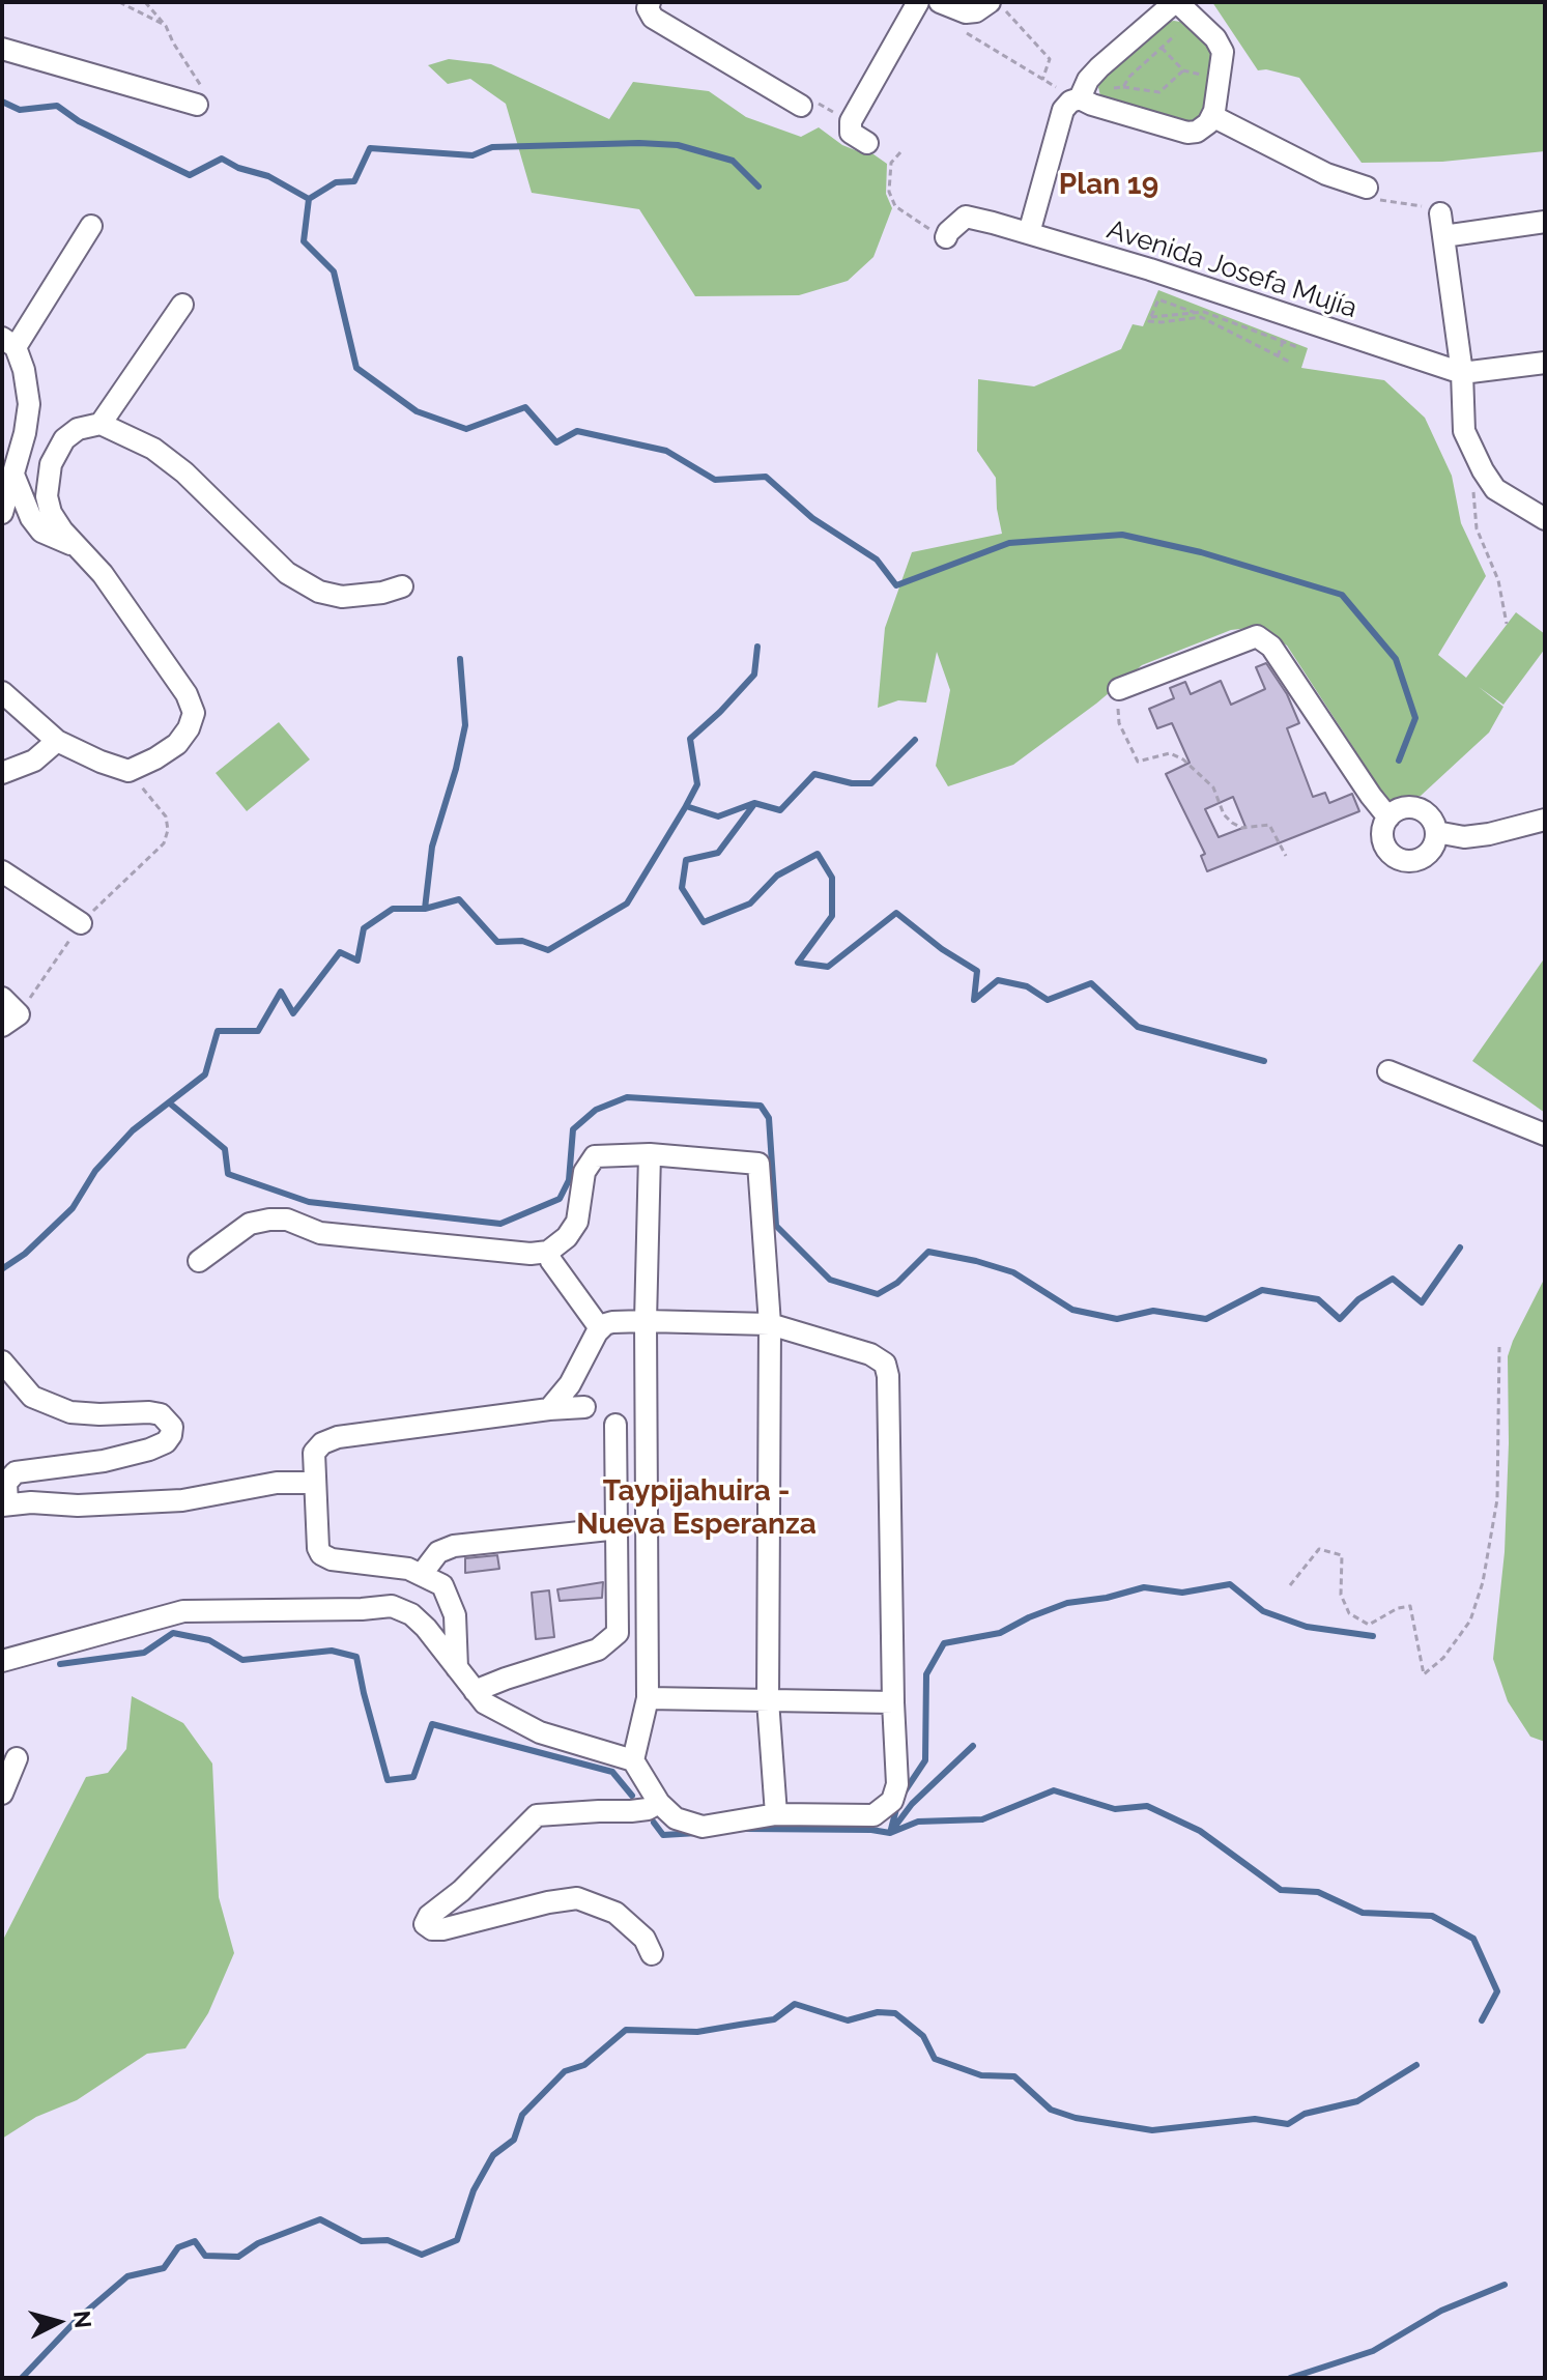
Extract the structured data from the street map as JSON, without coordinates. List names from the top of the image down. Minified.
{"streets":{"street":["Avenida Josefa Mujía"]},"districts":["Plan 19","Taypijahuira - Nueva Esperanza"],"north":"right"}
